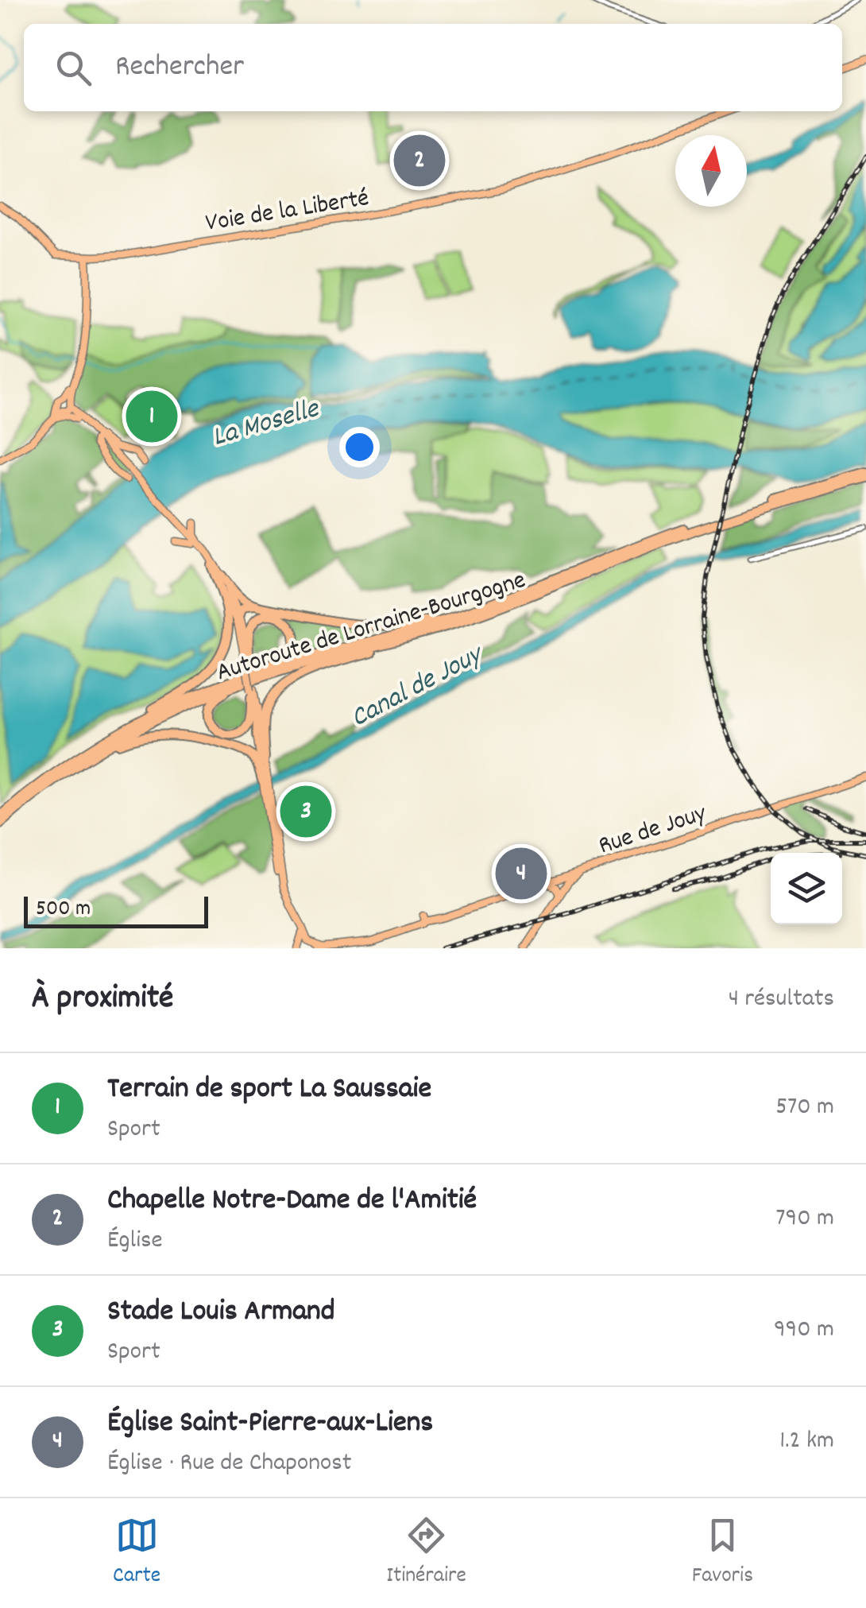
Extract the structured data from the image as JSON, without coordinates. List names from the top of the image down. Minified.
{"streets":{"highway":["Autoroute de Lorraine-Bourgogne"],"main road":["Voie de la Liberté","Rue de Jouy"]},"water":["La Moselle","Canal de Jouy"],"scale_bar":"500 m","north":"top","page":{"search":"Rechercher","pins":["2","1","3","4"],"scale":"500 m","heading":["À proximité","4 résultats"],"list":[{"mark":"1","name":"Terrain de sport La Saussaie","note":"Sport","value":"570 m"},{"mark":"2","name":"Chapelle Notre-Dame de l'Amitié","note":"Église","value":"790 m"},{"mark":"3","name":"Stade Louis Armand","note":"Sport","value":"990 m"},{"mark":"4","name":"Église Saint-Pierre-aux-Liens","note":"Église · Rue de Chaponost","value":"1.2 km"}],"nav":["Carte","Itinéraire","Favoris"]}}
